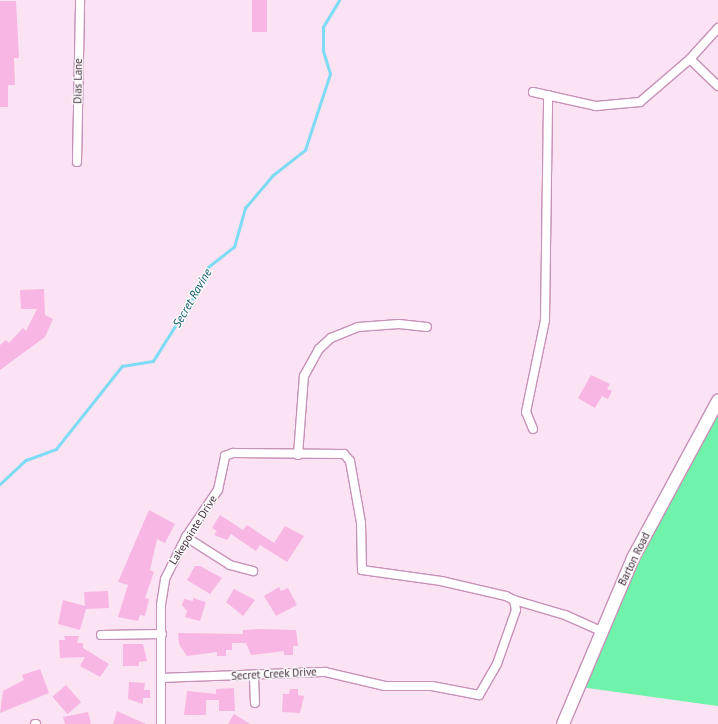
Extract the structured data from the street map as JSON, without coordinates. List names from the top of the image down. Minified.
{"streets":{"street":["Dias Lane","Lakepointe Drive","Barton Road","Secret Creek Drive"]},"crossings":[["Lakepointe Drive","Secret Creek Drive"]],"water":["Secret Ravine"]}
